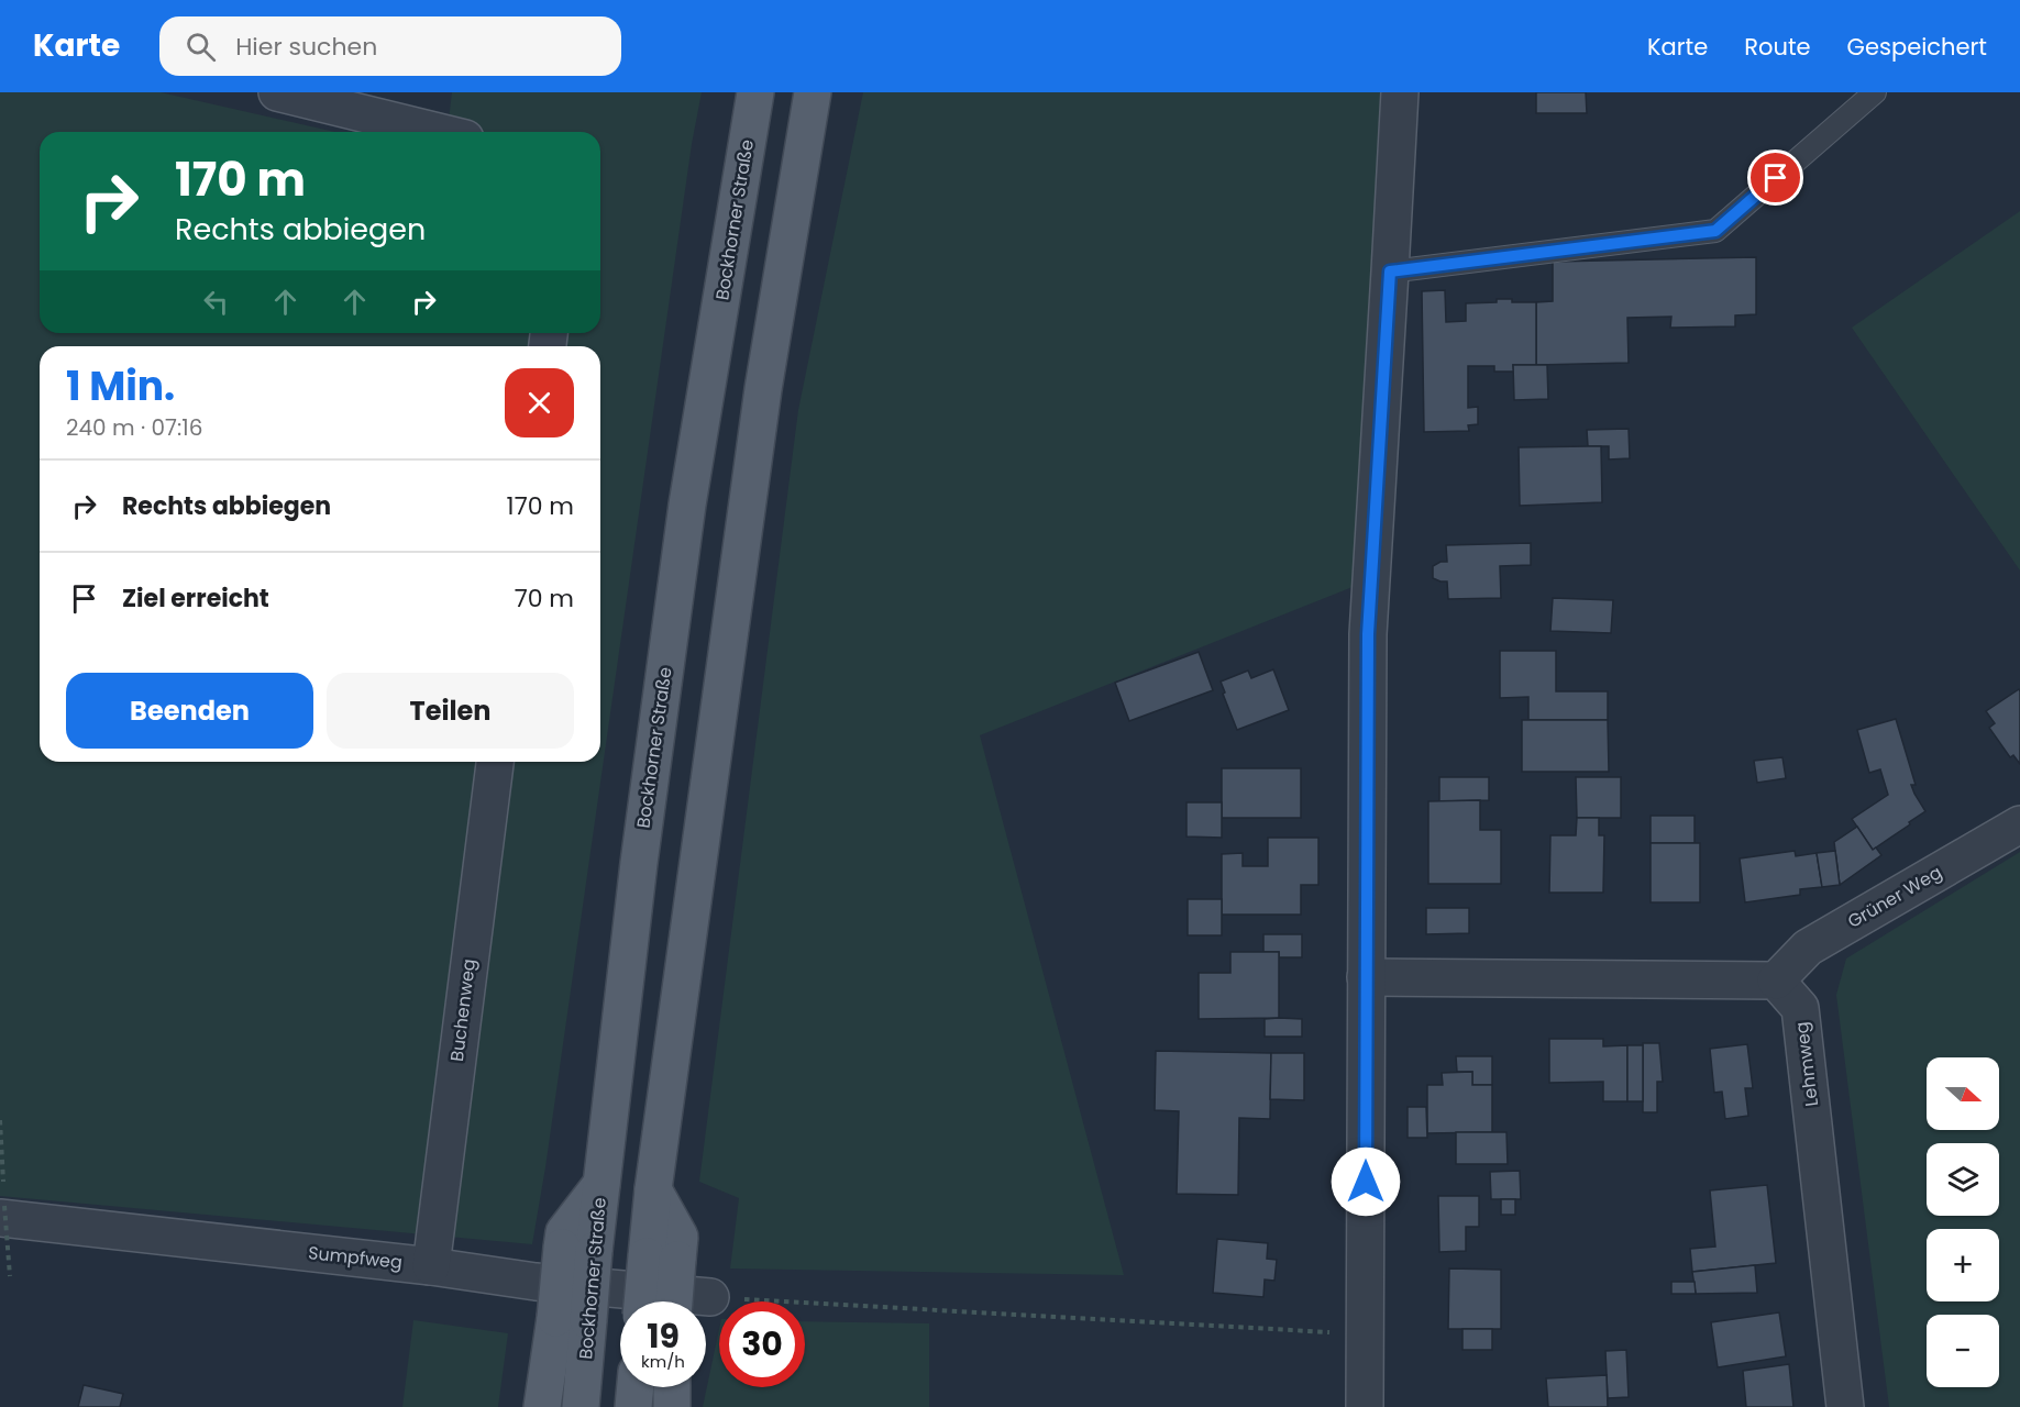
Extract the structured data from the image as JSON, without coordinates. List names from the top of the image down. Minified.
{"streets":{"main road":["Bockhorner Straße"],"street":["Grüner Weg","Buchenweg","Lehmweg","Sumpfweg"]},"crossings":[["Grüner Weg","Lehmweg"],["Buchenweg","Sumpfweg"]],"north":"right","page":{"header":"Karte","search":"Hier suchen","nav":["Karte","Route","Gespeichert"],"turn":["170 m","Rechts abbiegen"],"heading":["1 Min.","240 m · 07:16"],"list":[{"name":"Rechts abbiegen","value":"170 m"},{"name":"Ziel erreicht","value":"70 m"}],"buttons":["Beenden","Teilen"],"map_buttons":["+","−"],"speed":"19 km/h","limit":"30"}}
